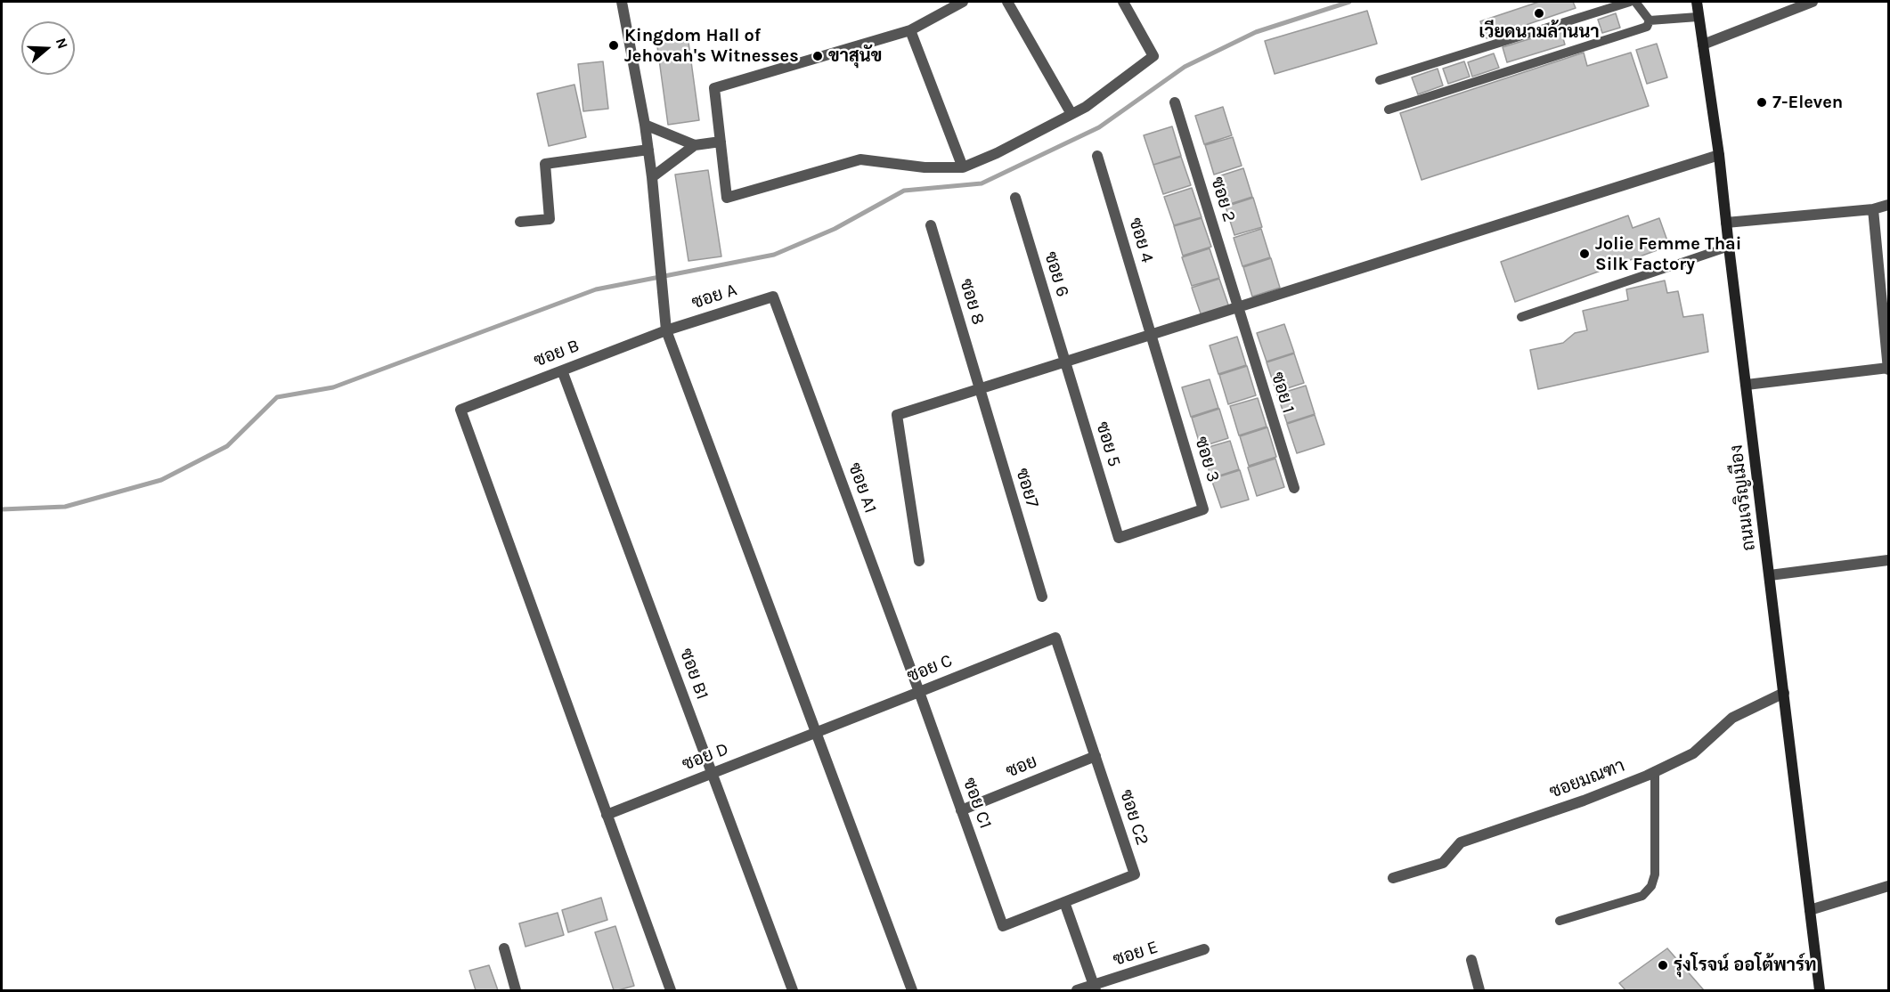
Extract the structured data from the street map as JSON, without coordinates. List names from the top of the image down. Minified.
{"streets":{"main road":["ถนนเจริญเมือง"],"street":["ซอย 2","ซอย 4","ซอย 6","ซอย A","ซอย 8","ซอย B","ซอย 1","ซอย 5","ซอย 3","ซอย A1","ซอย7","ซอย C","ซอย B1","ซอย D","ซอย","ซอยมณฑา","ซอย C1","ซอย C2","ซอย E"]},"crossings":[["ซอย 2","ซอย 1"],["ซอย 4","ซอย 3"],["ซอย 6","ซอย 5"],["ซอย A","ซอย B"],["ซอย A","ซอย A1"],["ซอย 8","ซอย7"],["ซอย B","ซอย B1"],["ซอย B","ซอย D"],["ซอย 5","ซอย 3"],["ซอย A1","ซอย C"],["ซอย A1","ซอย C1"],["ถนนเจริญเมือง","ซอยมณฑา"],["ซอย C","ซอย D"],["ซอย C","ซอย C1"],["ซอย C","ซอย C2"],["ซอย B1","ซอย D"],["ซอย","ซอย C1"],["ซอย","ซอย C2"],["ซอย C1","ซอย C2"]],"places":["เวียดนามล้านนา","Kingdom Hall of Jehovah's Witnesses","ขาสุนัข","7-Eleven","Jolie Femme Thai Silk Factory","รุ่งโรจน์ ออโต้พาร์ท"],"north":"right"}
